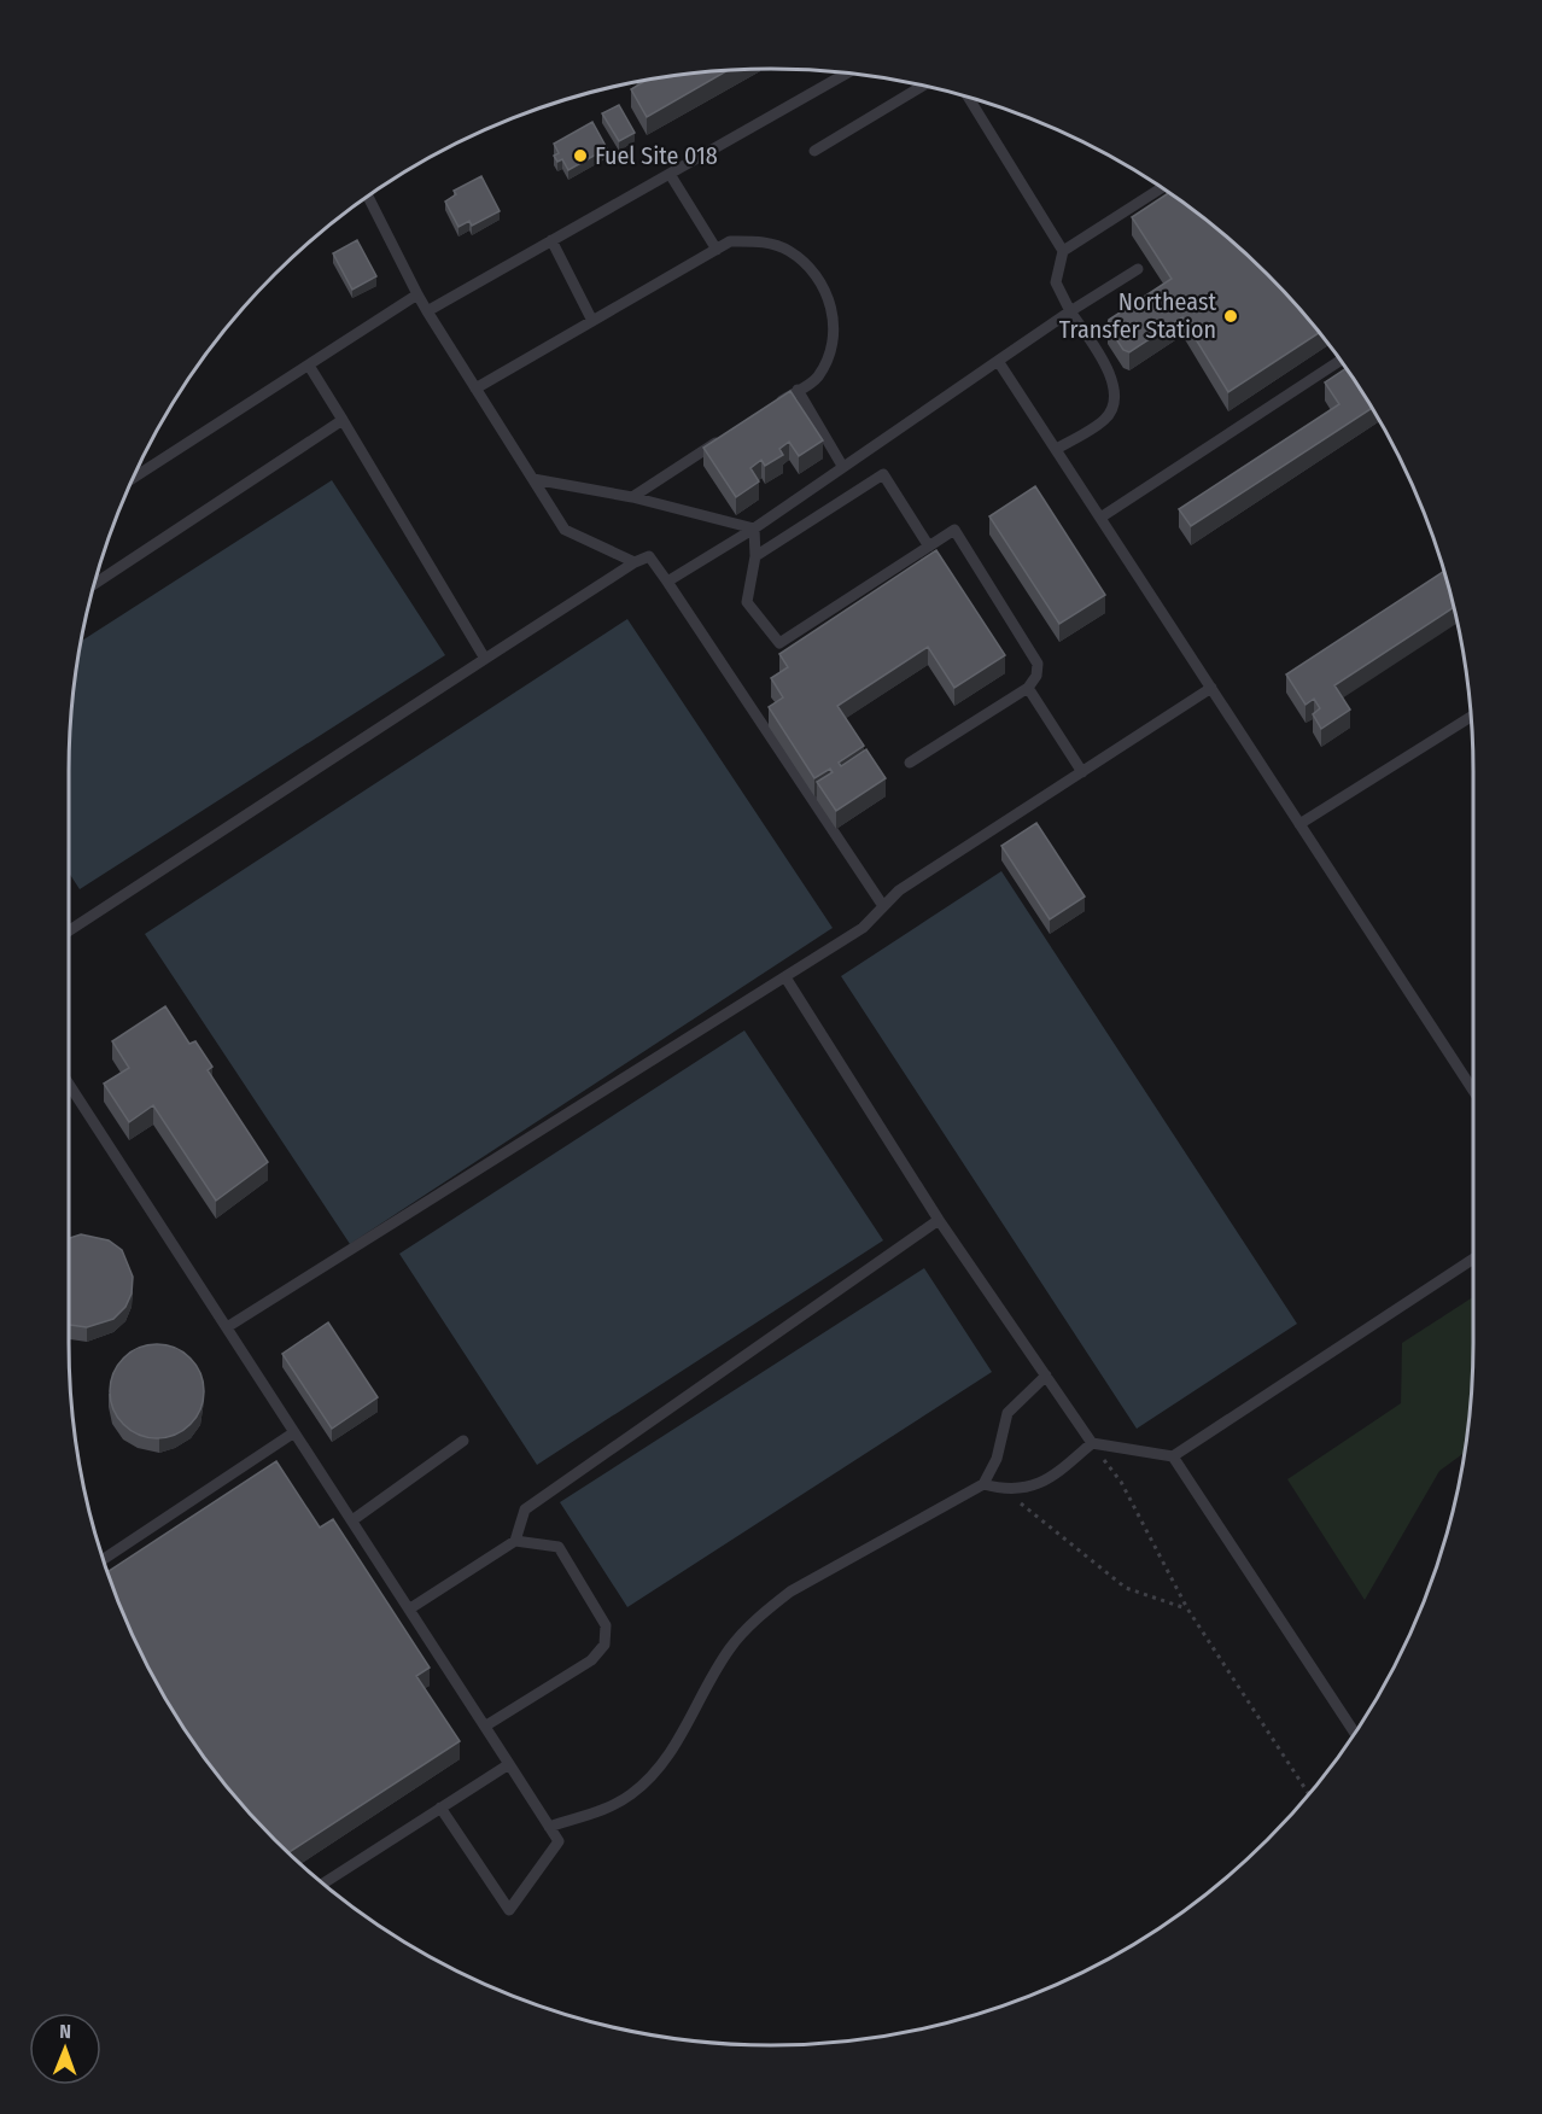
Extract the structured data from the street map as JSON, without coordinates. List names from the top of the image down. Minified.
{"places":["Fuel Site 018","Northeast Transfer Station"],"north":"top"}
